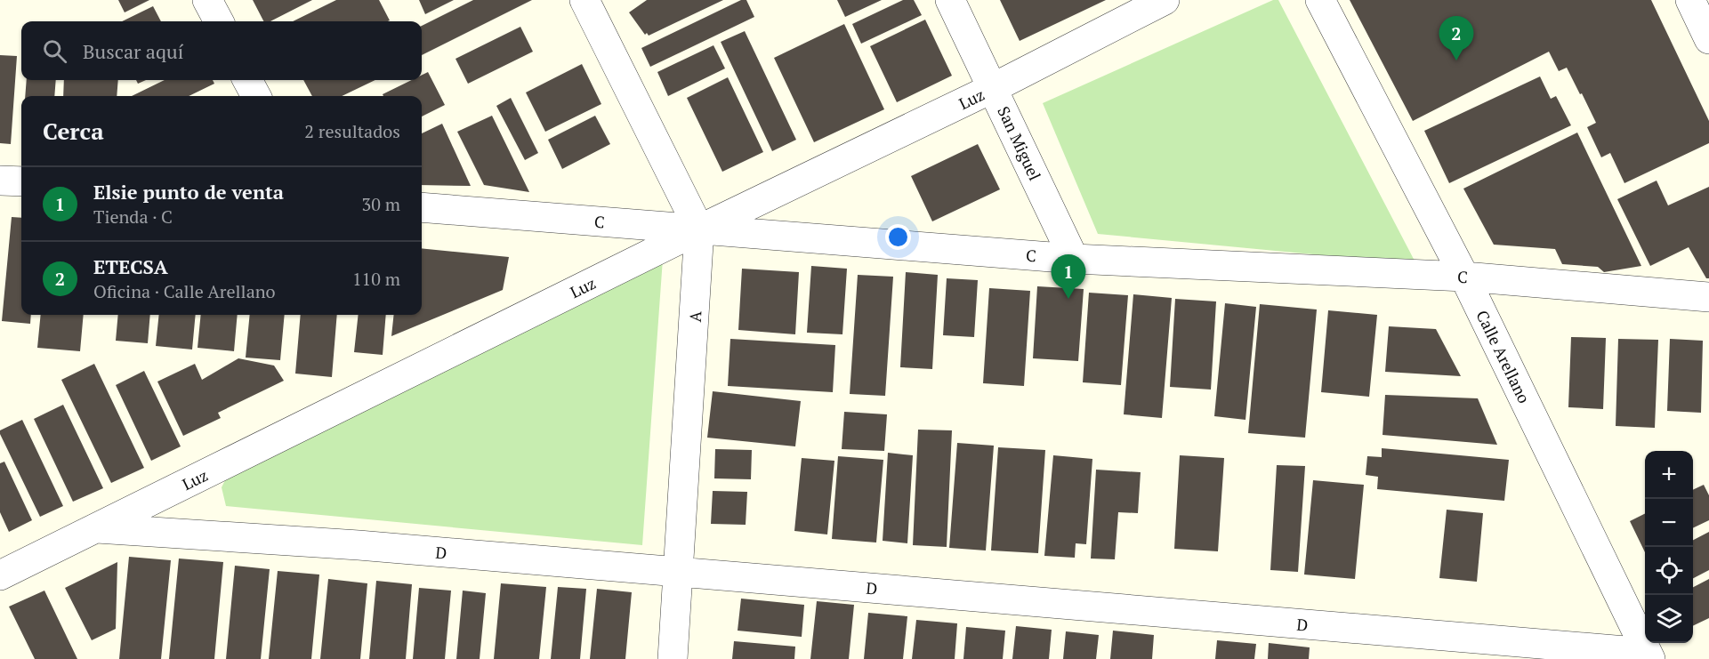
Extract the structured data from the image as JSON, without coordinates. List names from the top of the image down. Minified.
{"streets":{"street":["Luz","San Miguel","C","A","Calle Arellano","D"]},"crossings":[["Luz","San Miguel"],["Luz","C"],["Luz","A"],["Luz","D"],["San Miguel","C"],["C","A"],["C","Calle Arellano"],["A","D"],["Calle Arellano","D"]],"page":{"pins":["2","1"],"search":"Buscar aquí","heading":["Cerca","2 resultados"],"list":[{"mark":"1","name":"Elsie punto de venta","note":"Tienda · C","value":"30 m"},{"mark":"2","name":"ETECSA","note":"Oficina · Calle Arellano","value":"110 m"}],"map_buttons":["+","−"]}}
